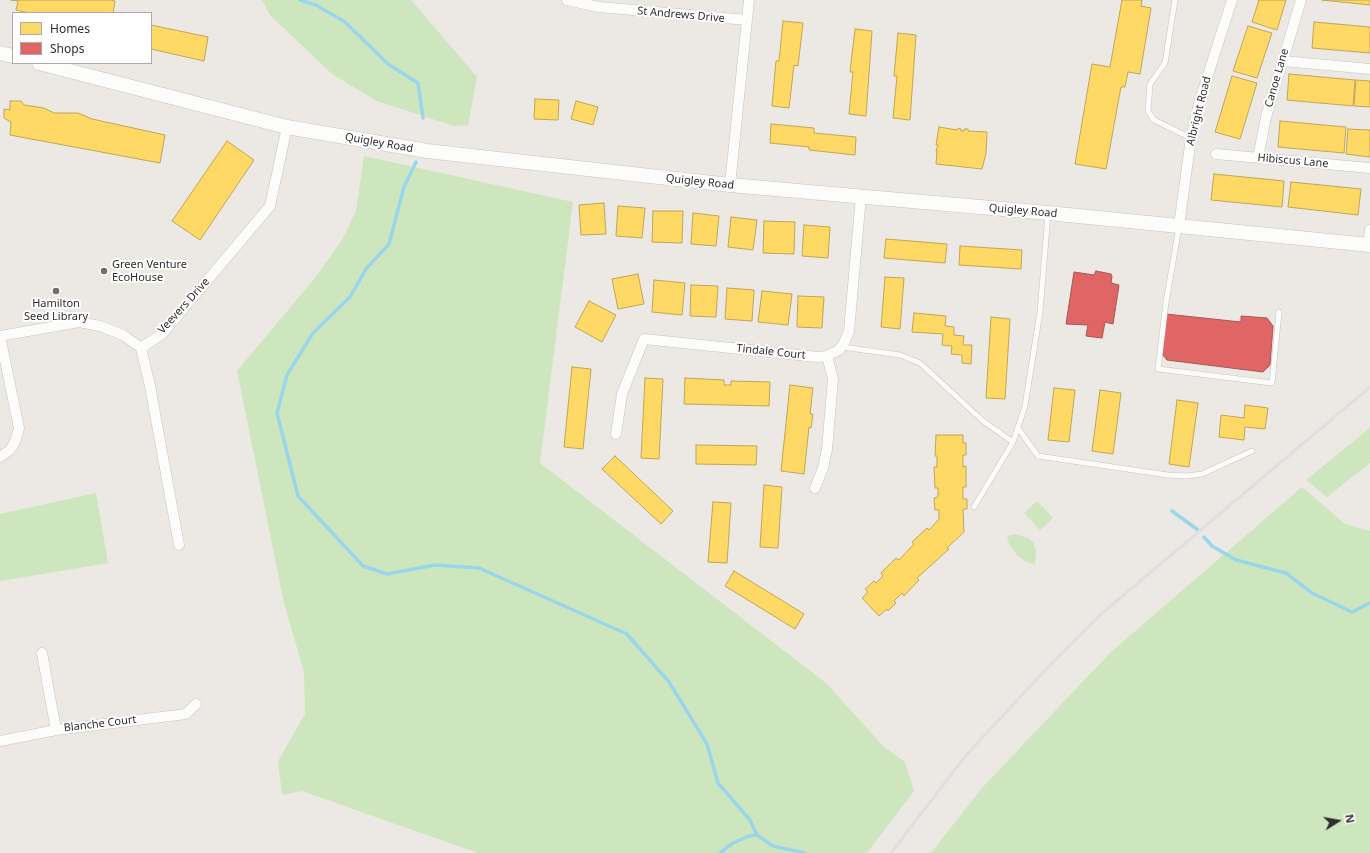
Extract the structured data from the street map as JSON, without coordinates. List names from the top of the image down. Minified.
{"streets":{"street":["St Andrews Drive","Canoe Lane","Albright Road","Quigley Road","Hibiscus Lane","Veevers Drive","Tindale Court","Blanche Court"]},"crossings":[["Canoe Lane","Hibiscus Lane"],["Albright Road","Quigley Road"],["Quigley Road","Veevers Drive"]],"places":["Green Venture EcoHouse","Hamilton Seed Library"],"legend":["Homes","Shops"],"north":"right"}
